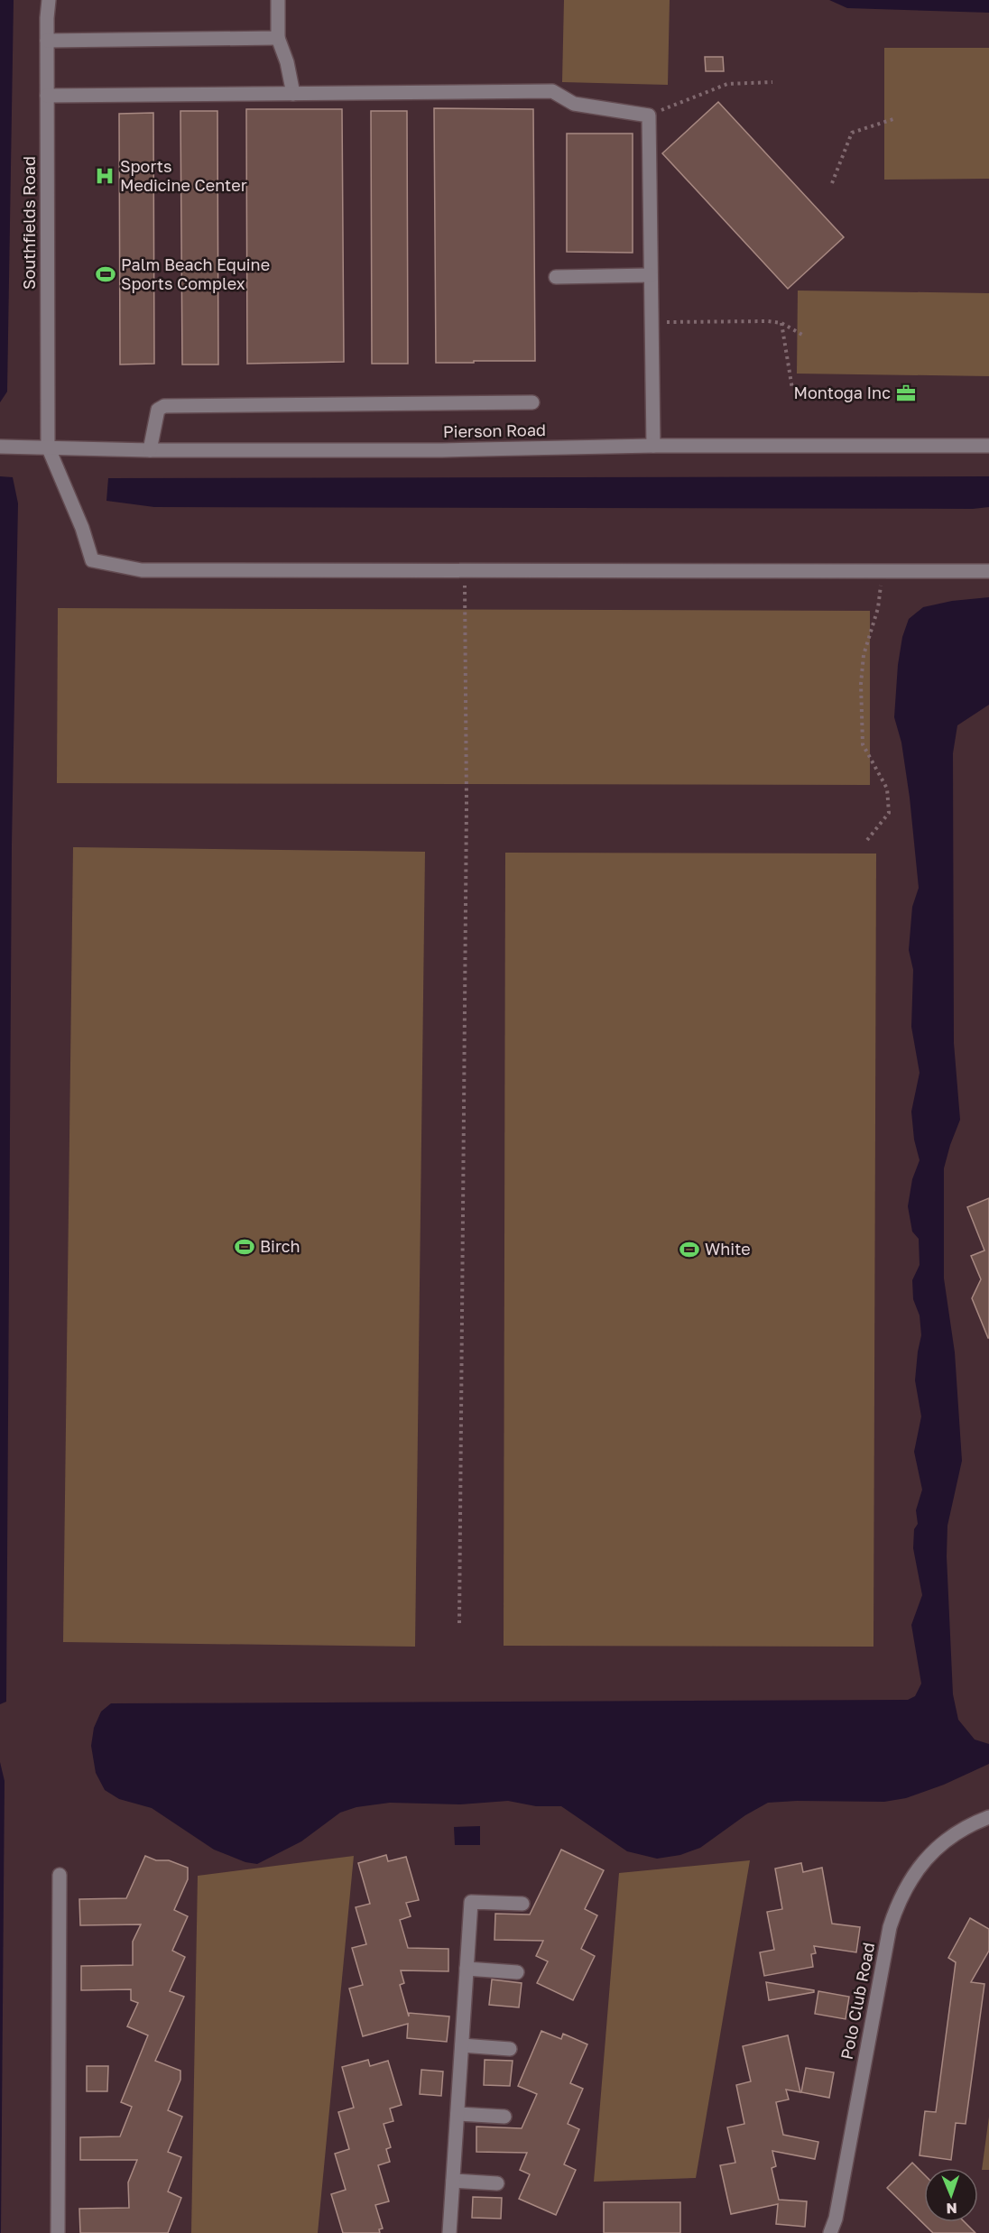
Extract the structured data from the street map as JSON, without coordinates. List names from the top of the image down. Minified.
{"streets":{"street":["Southfields Road","Pierson Road","Polo Club Road"]},"crossings":[["Southfields Road","Pierson Road"]],"places":{"hospital":["Sports Medicine Center"],"sports":["Palm Beach Equine Sports Complex","Birch","White"],"office":["Montoga Inc"]},"north":"bottom"}
